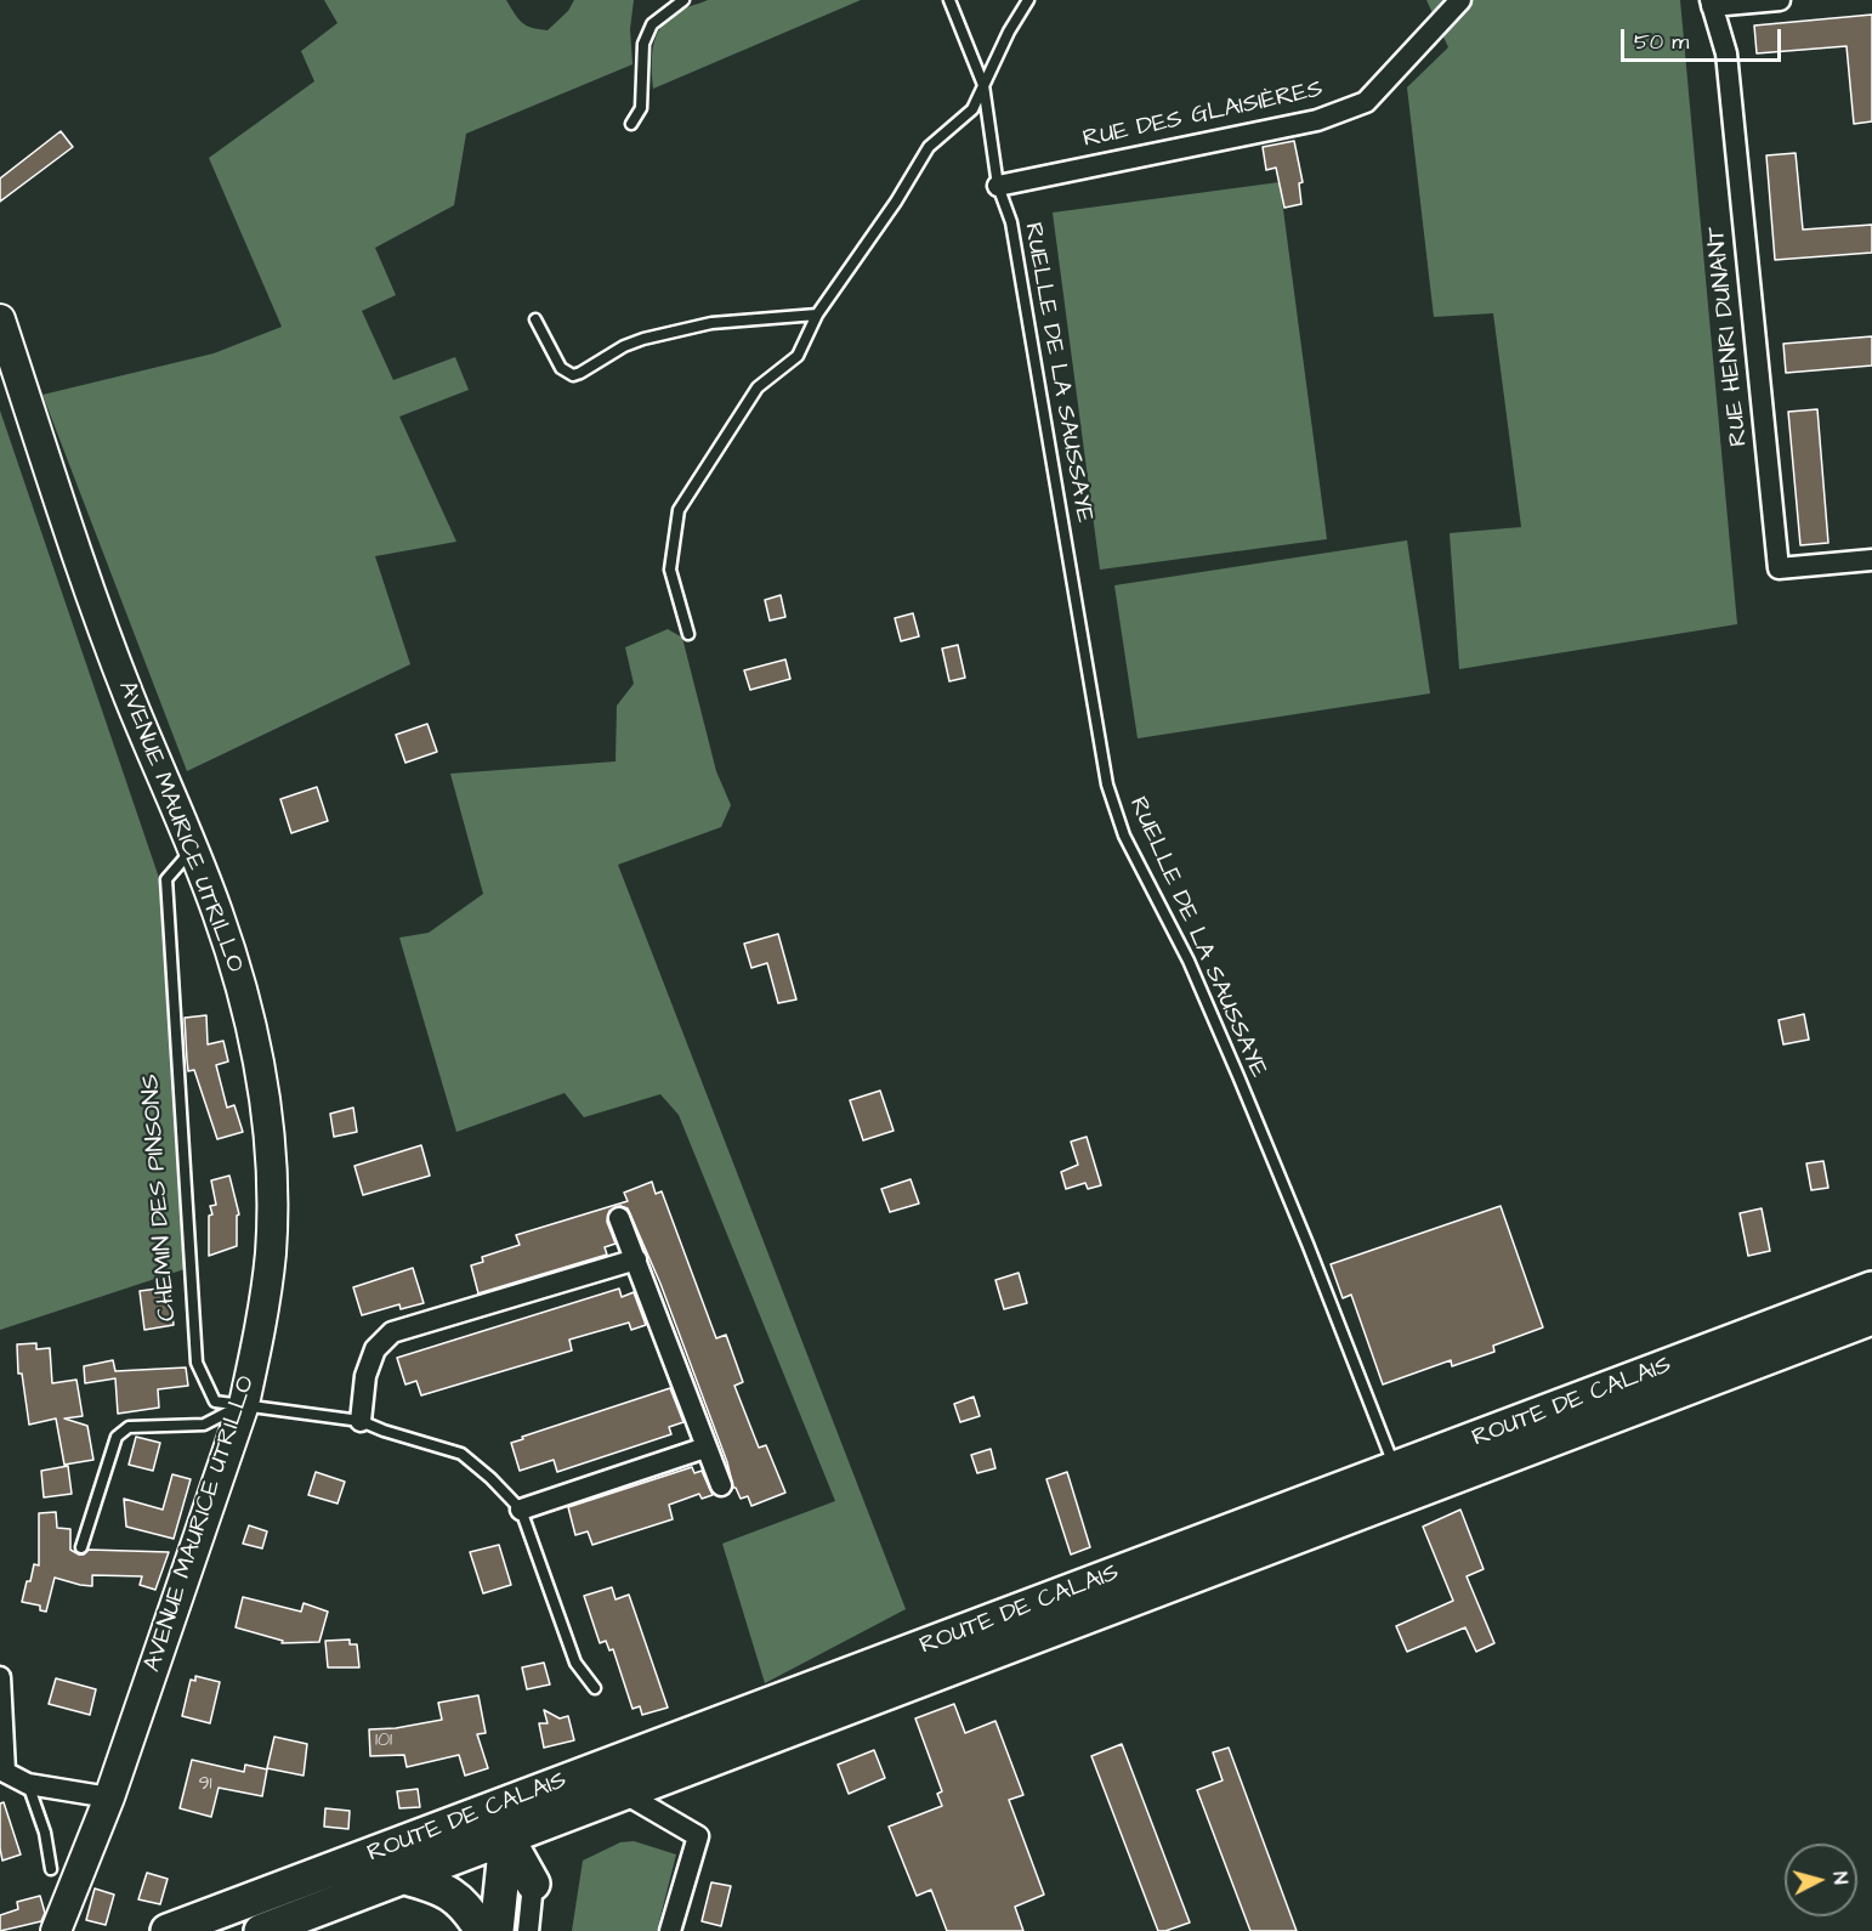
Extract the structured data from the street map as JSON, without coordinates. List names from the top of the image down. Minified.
{"streets":{"main road":["AVENUE MAURICE UTRILLO","ROUTE DE CALAIS"],"street":["RUE DES GLAISIÈRES","RUE HENRI DUNANT"],"lane":["RUELLE DE LA SAUSSAYE","CHEMIN DES PINSONS"]},"crossings":[["RUE DES GLAISIÈRES","RUELLE DE LA SAUSSAYE"],["RUELLE DE LA SAUSSAYE","ROUTE DE CALAIS"],["AVENUE MAURICE UTRILLO","CHEMIN DES PINSONS"]],"house_numbers":["101","91"],"scale_bar":"50 m","north":"right"}
